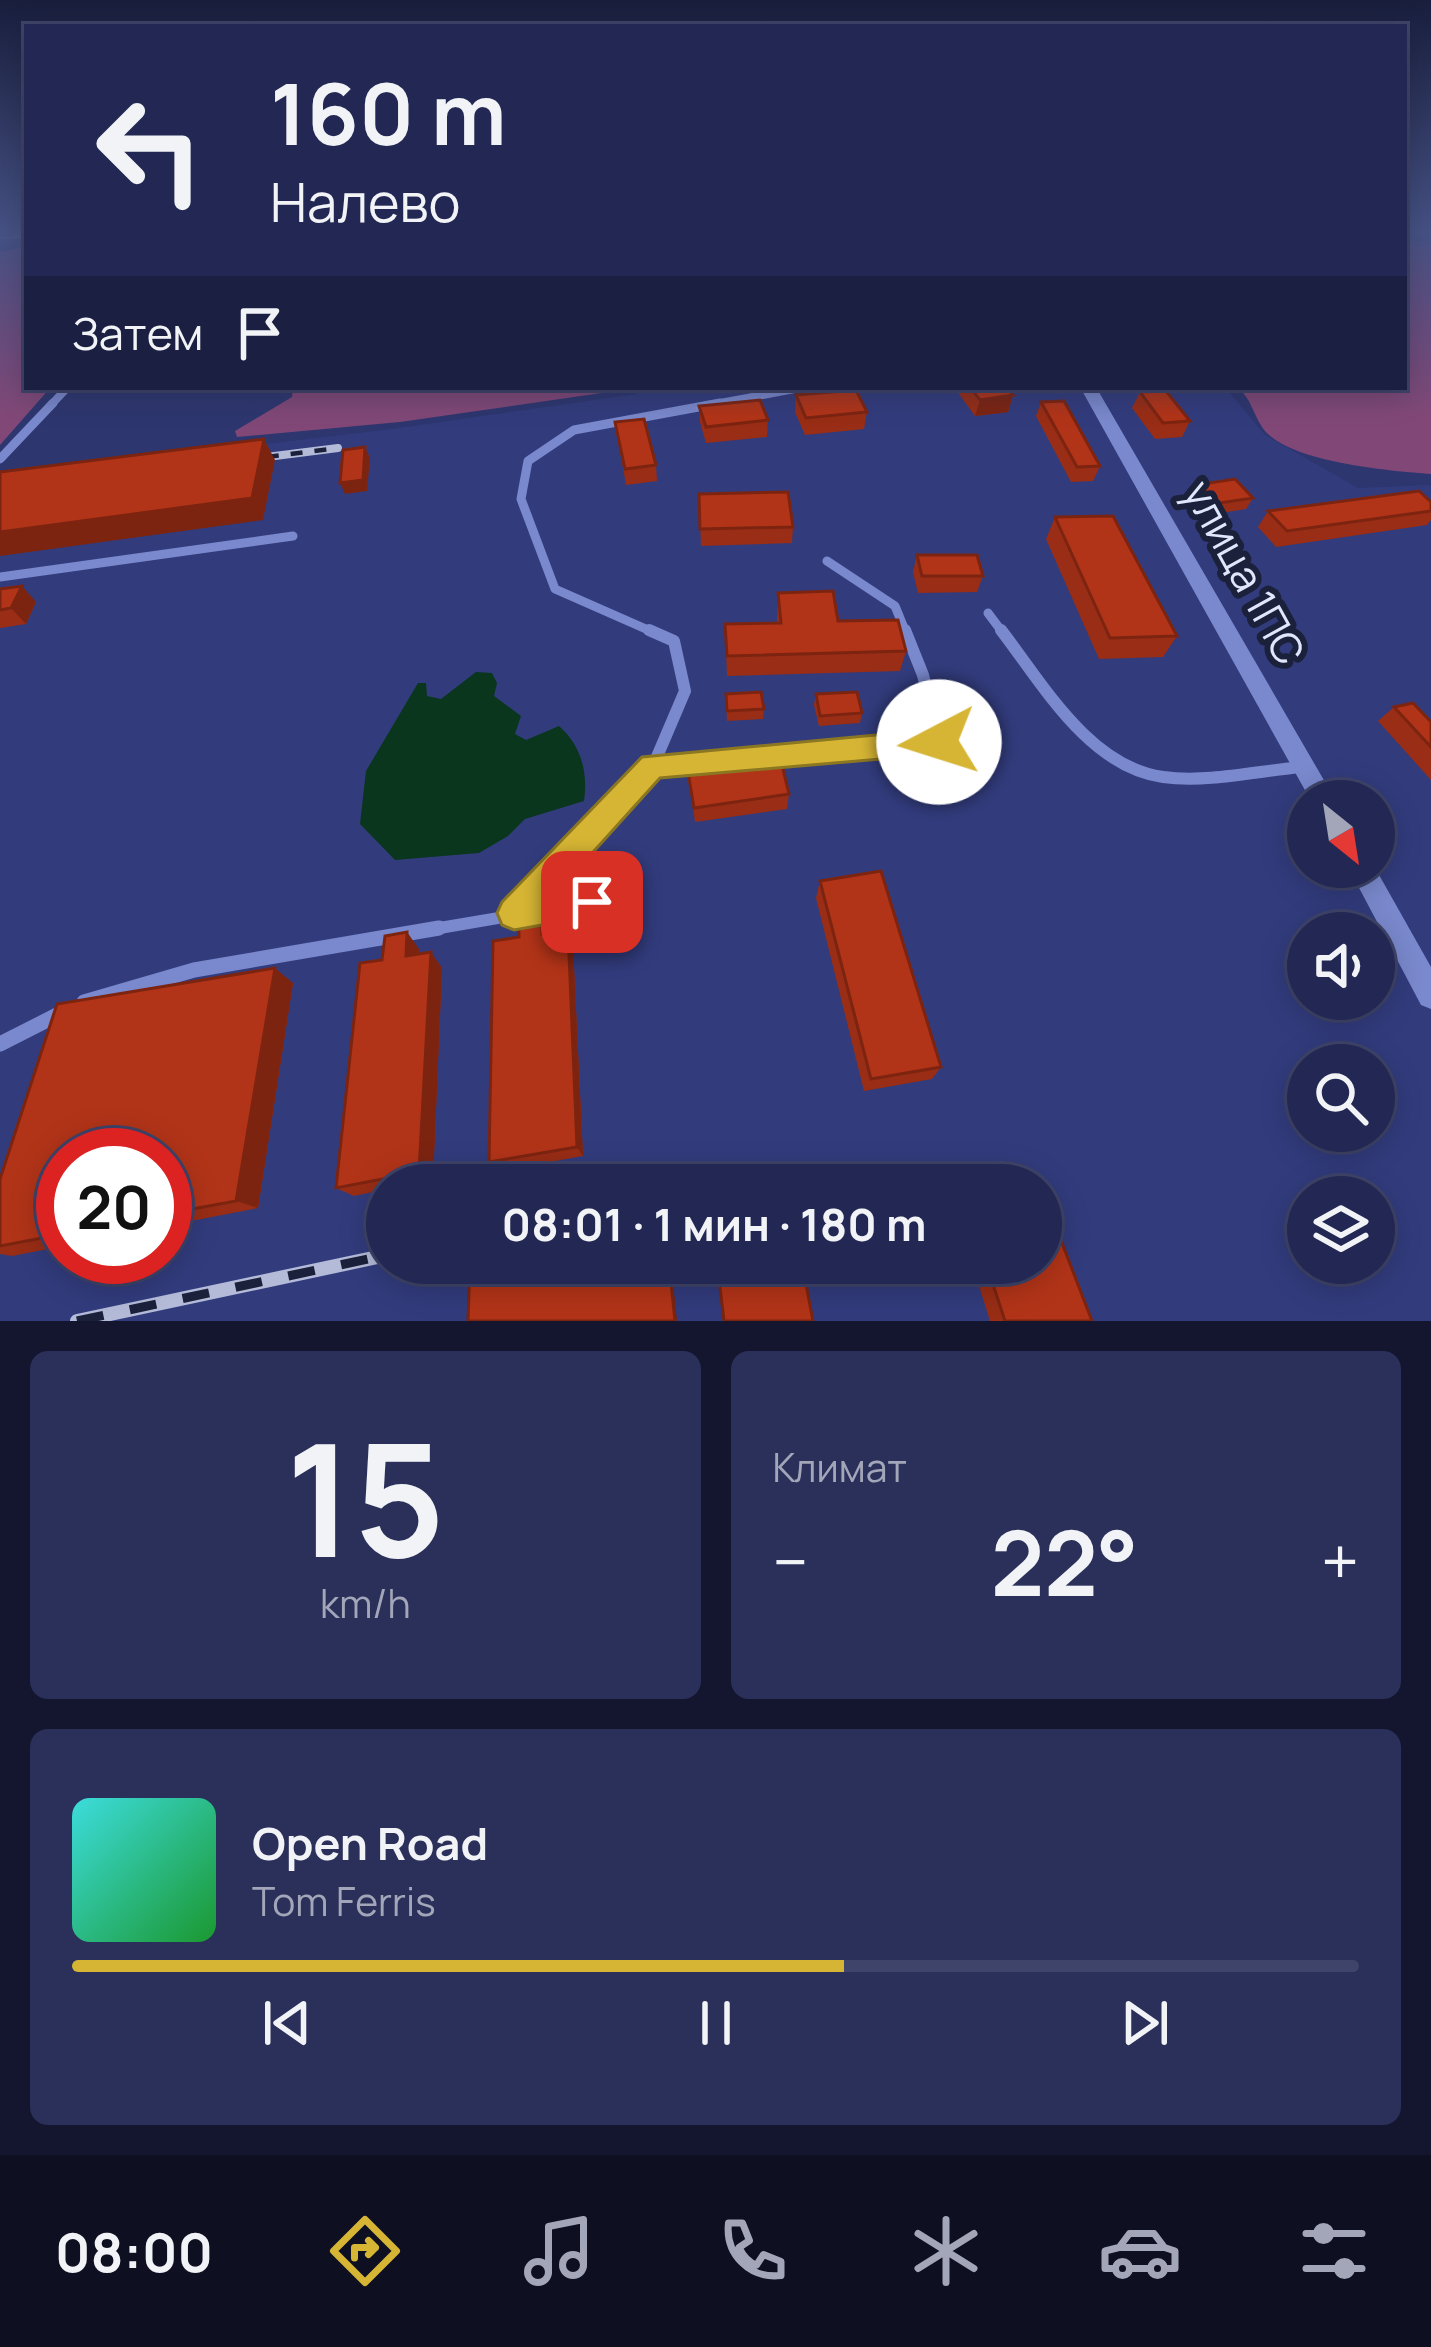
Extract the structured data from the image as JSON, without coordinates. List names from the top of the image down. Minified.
{"streets":{"street":["улица 1ПС"]},"north":"bottom right","page":{"turn":["160 m","Налево"],"then":"Затем","limit":"20","trip":"08:01 · 1 мин · 180 m","tile":[["15","km/h"],"Климат"],"heat":["−","22°","+"],"song":["Open Road","Tom Ferris"],"tabs":"08:00"}}
